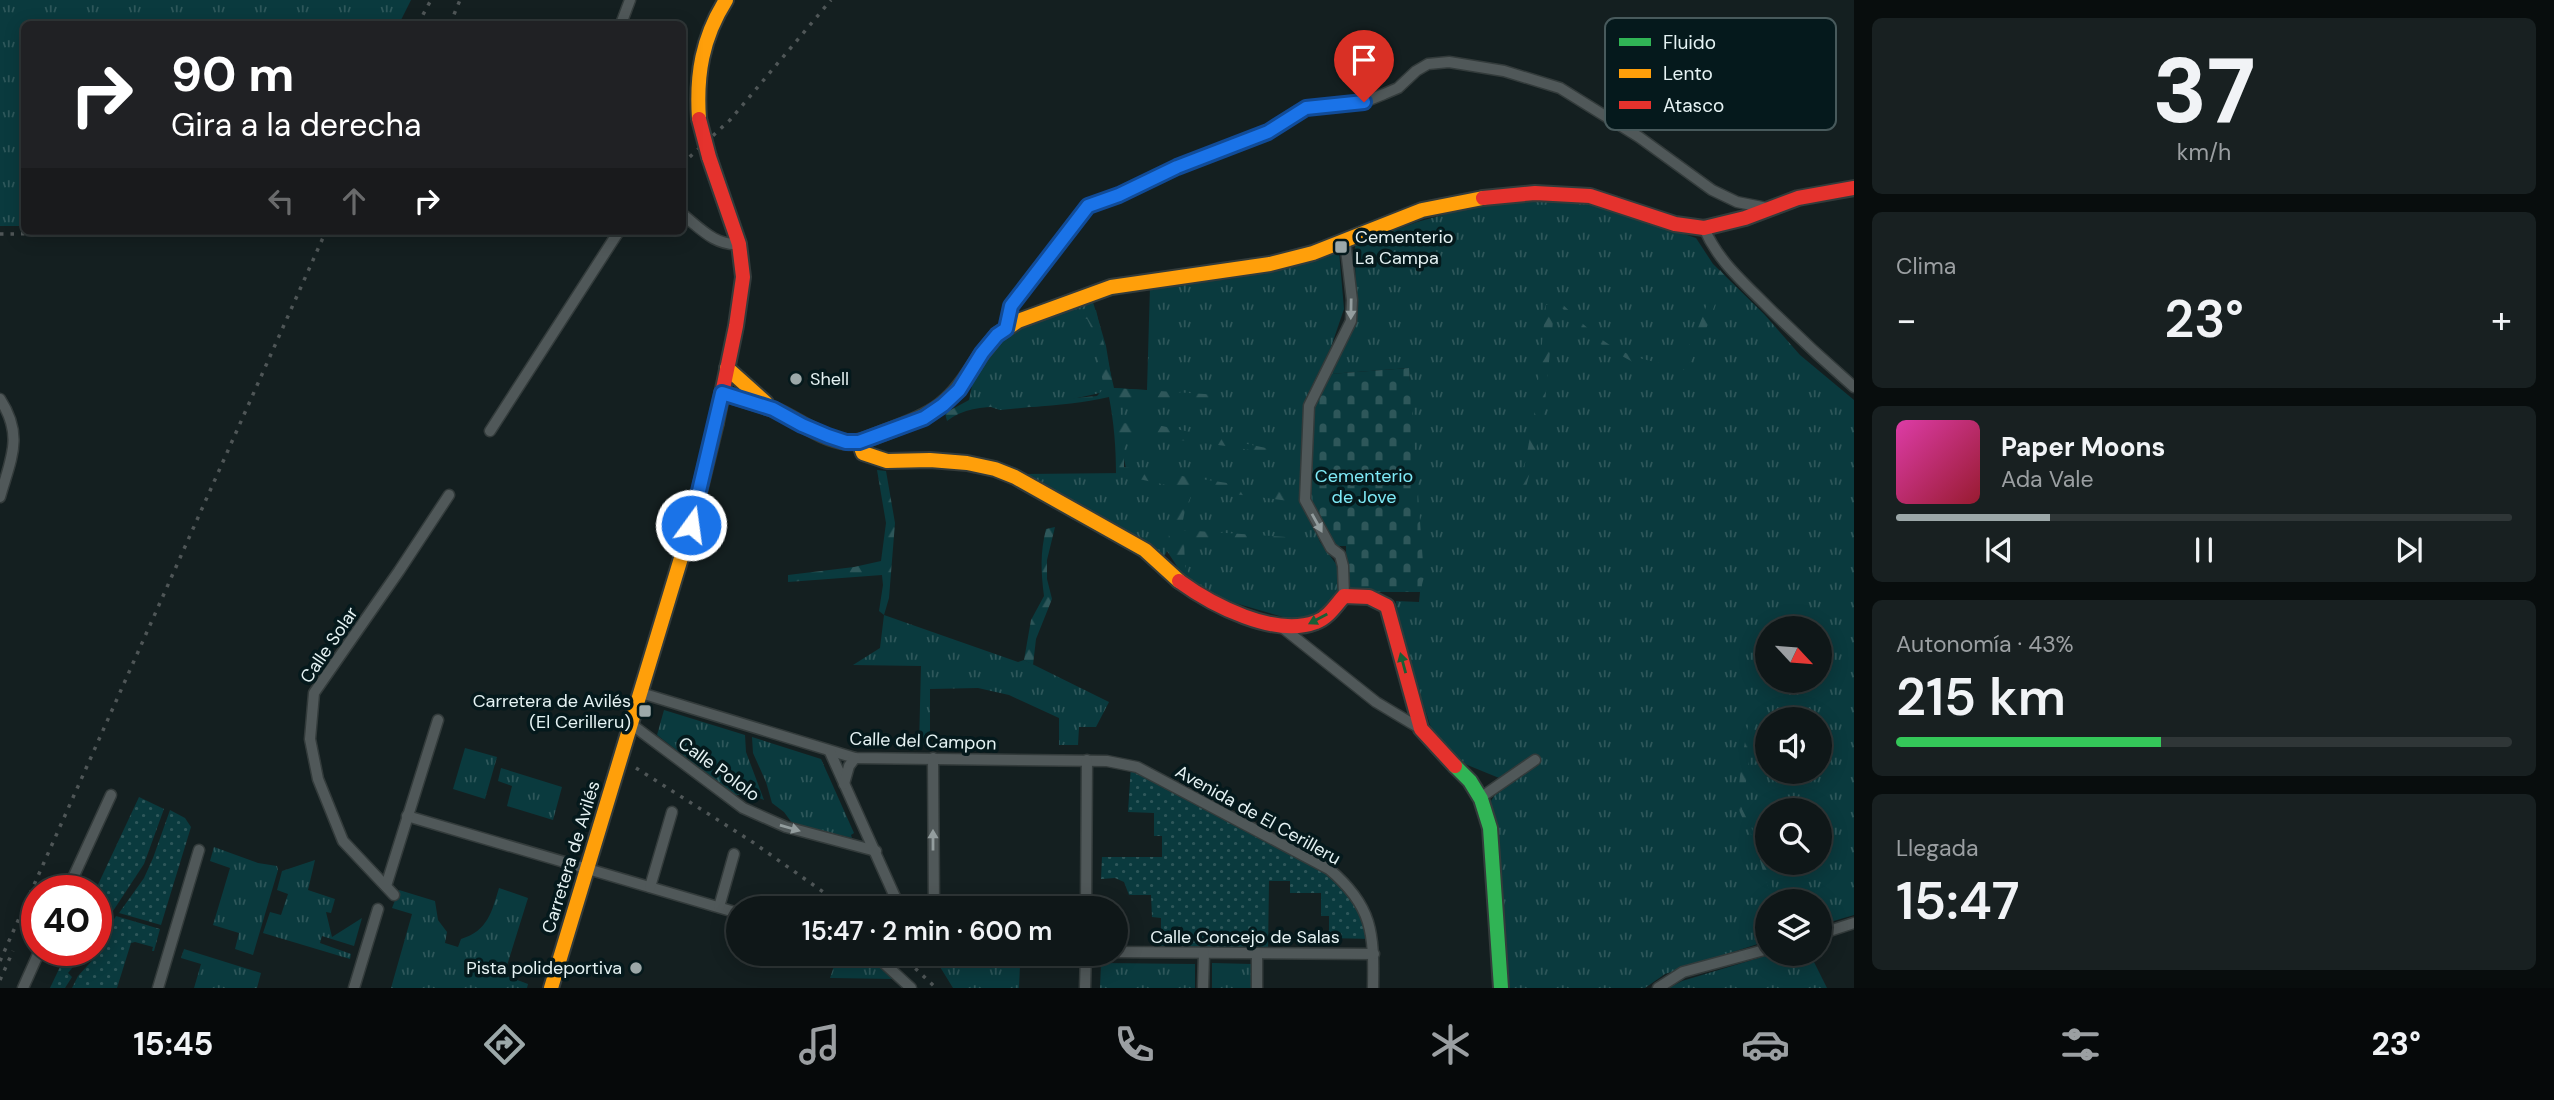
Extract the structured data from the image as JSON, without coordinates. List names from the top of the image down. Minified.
{"streets":{"street":["Calle Solar","Calle del Campon","Calle Pololo","Avenida de El Cerilleru","Carretera de Avilés","Calle Concejo de Salas"]},"crossings":[["Calle del Campon","Avenida de El Cerilleru"],["Calle del Campon","Carretera de Avilés"],["Calle Pololo","Carretera de Avilés"],["Avenida de El Cerilleru","Calle Concejo de Salas"]],"one_way":["Calle Pololo"],"parks":["Cementerio de Jove"],"places":{"transit":["Cementerio La Campa","Carretera de Avilés (El Cerilleru)"],"other":["Shell","Pista polideportiva"]},"legend":["Fluido","Lento","Atasco"],"north":"bottom right","page":{"tile":[["37","km/h"],"Clima",["Autonomía · 43%","215 km"],["Llegada","15:47"]],"turn":["90 m","Gira a la derecha"],"heat":["−","23°","+"],"song":["Paper Moons","Ada Vale"],"limit":"40","trip":"15:47 · 2 min · 600 m","tabs":["15:45","23°"]}}
